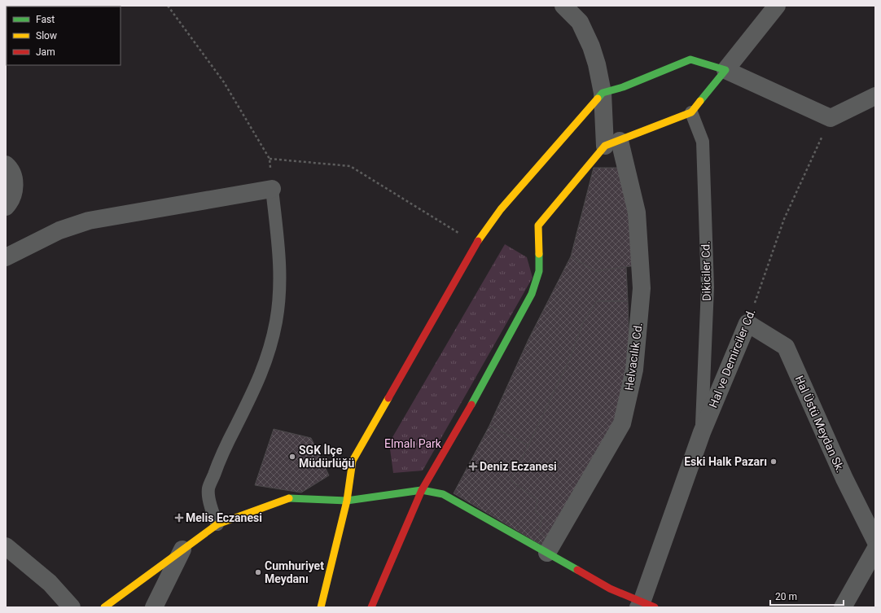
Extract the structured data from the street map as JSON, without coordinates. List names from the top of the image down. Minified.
{"streets":{"street":["Helvacılık Cd.","Hal ve Demirciler Cd.","Hal Üstü Meydan Sk."],"lane":["Dikiciler Cd."]},"crossings":[["Dikiciler Cd.","Hal ve Demirciler Cd."],["Hal ve Demirciler Cd.","Hal Üstü Meydan Sk."]],"parks":["Elmalı Park"],"places":{"other":["SGK İlçe Müdürlüğü","Eski Halk Pazarı","Cumhuriyet Meydanı"],"health":["Deniz Eczanesi","Melis Eczanesi"]},"legend":["Fast","Slow","Jam"],"scale_bar":"20 m"}
